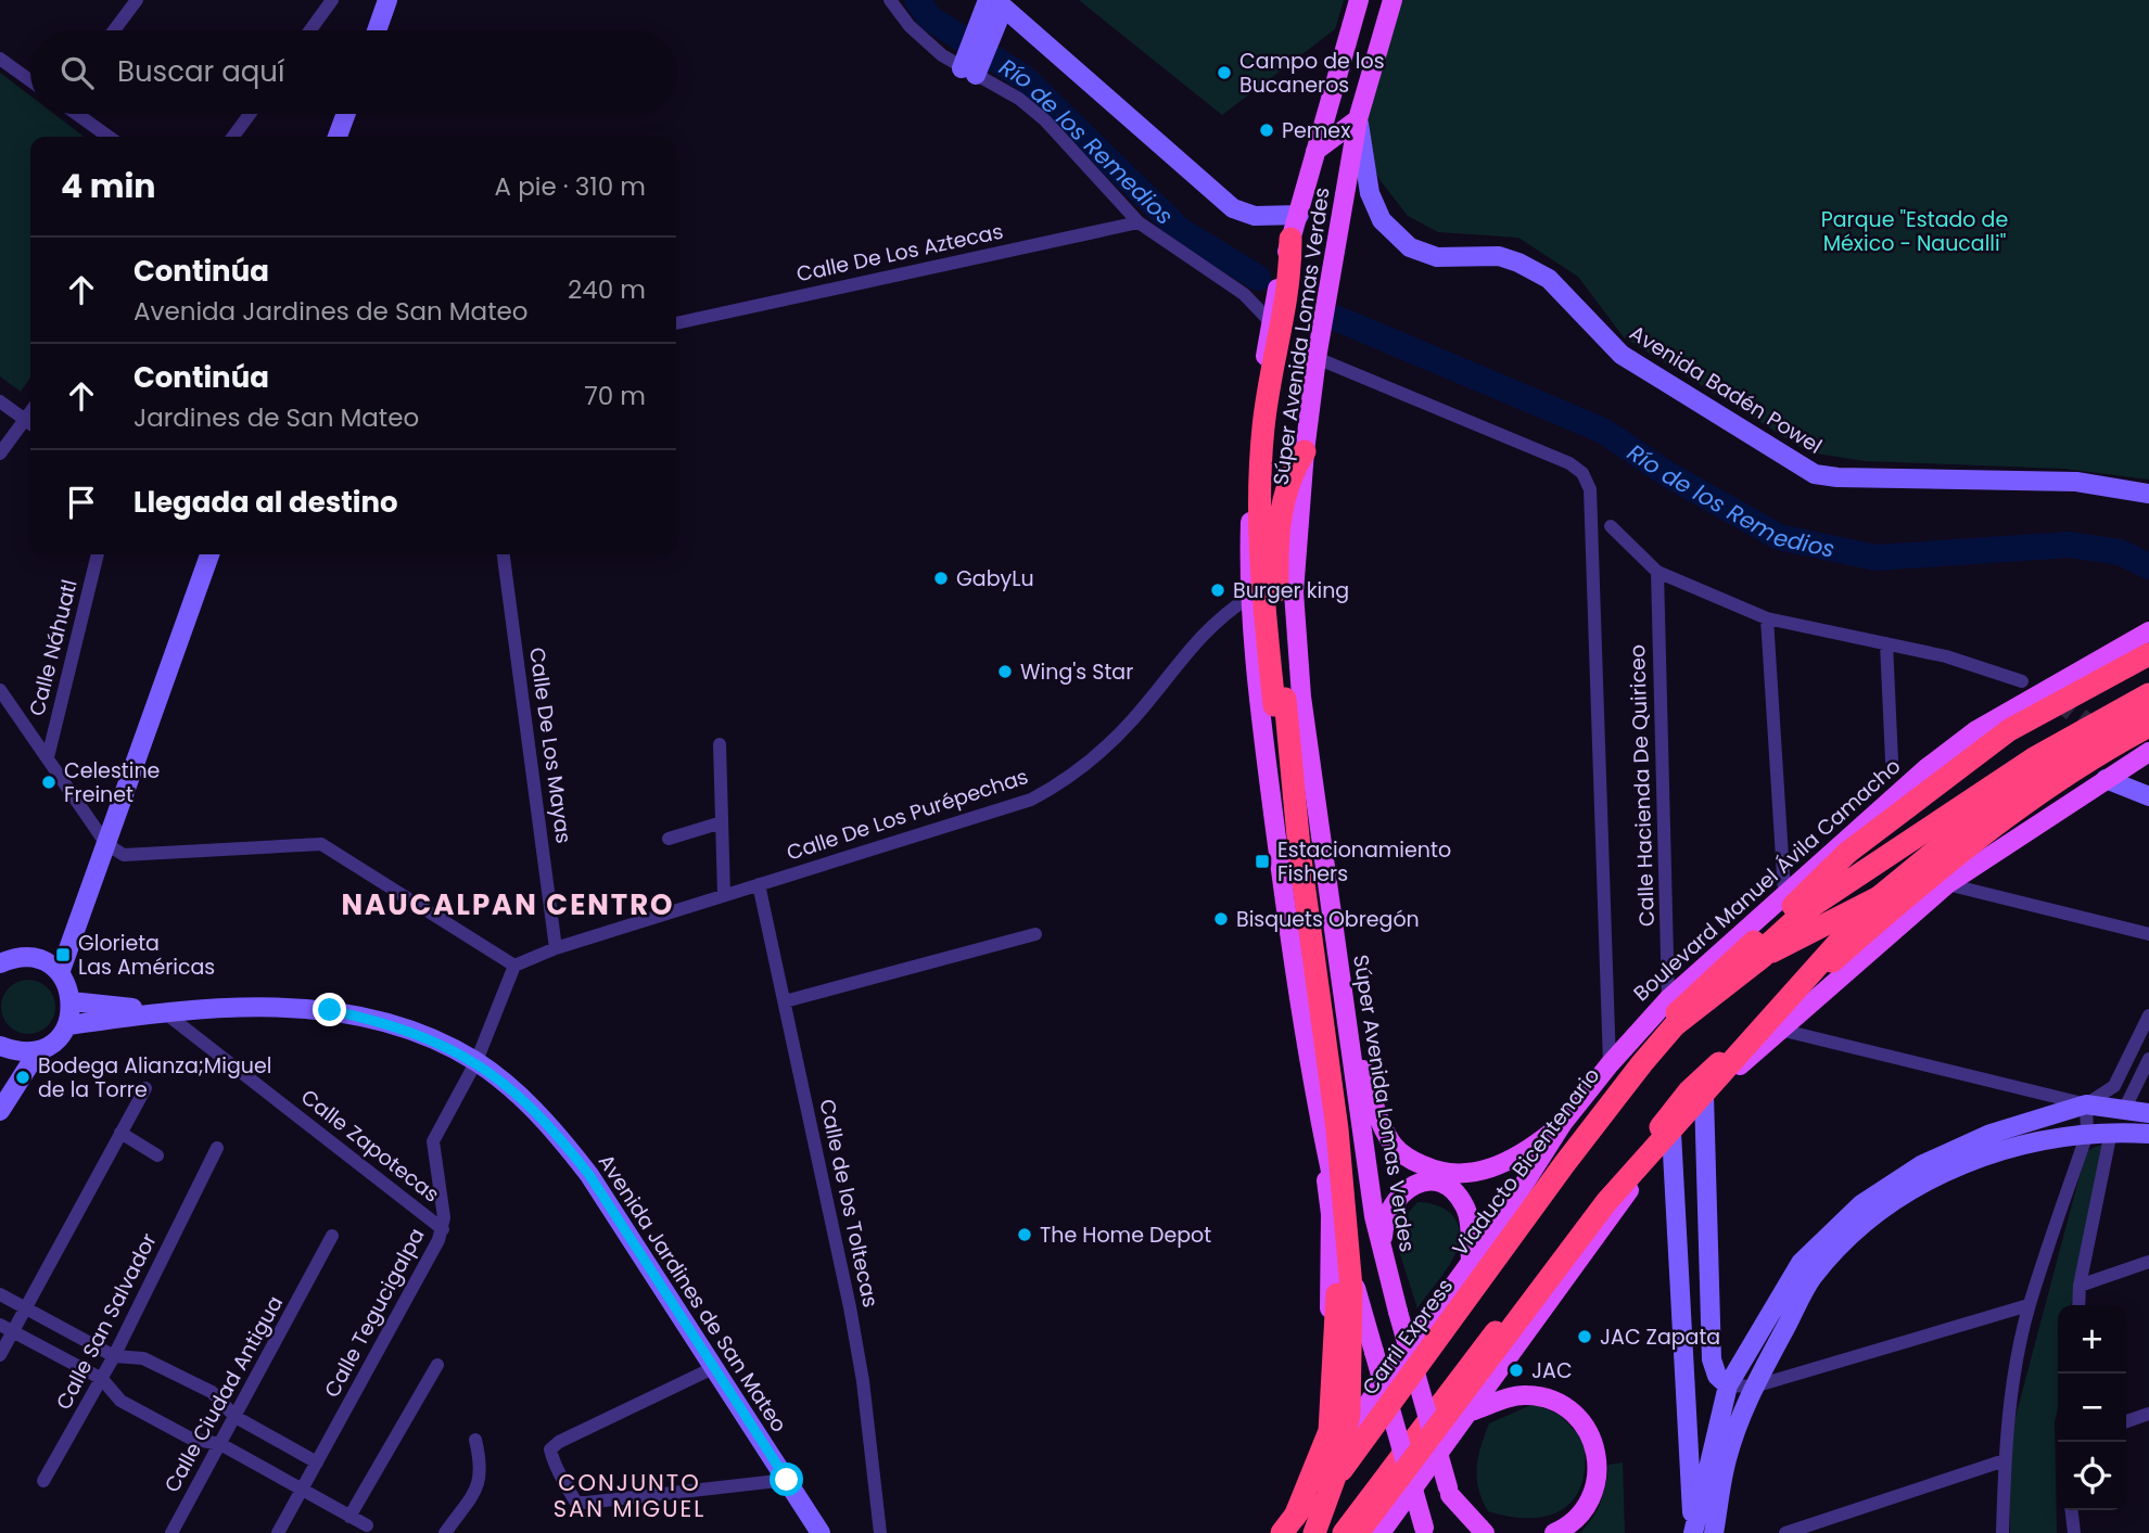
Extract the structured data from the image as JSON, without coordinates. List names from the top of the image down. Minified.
{"streets":{"highway":["Boulevard Manuel Ávila Camacho","Viaducto Bicentenario"],"main road":["Súper Avenida Lomas Verdes","Avenida Badén Powel","Avenida Jardines de San Mateo"],"street":["Calle De Los Aztecas","Calle Náhuatl","Calle De Los Mayas","Calle Hacienda De Quiriceo","Calle De Los Purépechas","Calle Zapotecas","Calle de los Toltecas","Calle Tegucigalpa","Calle San Salvador","Calle Ciudad Antigua"]},"crossings":[["Súper Avenida Lomas Verdes","Avenida Badén Powel"],["Súper Avenida Lomas Verdes","Calle De Los Purépechas"],["Calle De Los Mayas","Calle De Los Purépechas"],["Calle Hacienda De Quiriceo","Boulevard Manuel Ávila Camacho"],["Calle Hacienda De Quiriceo","Viaducto Bicentenario"],["Calle De Los Purépechas","Calle de los Toltecas"],["Calle De Los Purépechas","Calle Tegucigalpa"],["Boulevard Manuel Ávila Camacho","Viaducto Bicentenario"],["Calle Zapotecas","Avenida Jardines de San Mateo"],["Calle Zapotecas","Calle Tegucigalpa"],["Avenida Jardines de San Mateo","Calle Tegucigalpa"]],"districts":["NAUCALPAN CENTRO","CONJUNTO SAN MIGUEL"],"water":["Río de los Remedios"],"parks":["Parque \"Estado de México - Naucalli\""],"places":{"other":["Campo de los Bucaneros","Pemex","GabyLu","Burger king","Wing's Star","Celestine Freinet","Bisquets Obregón","Bodega Alianza;Miguel de la Torre","The Home Depot","JAC Zapata","JAC"],"transit":["Estacionamiento Fishers","Glorieta Las Américas"]},"page":{"search":"Buscar aquí","heading":["4 min","A pie · 310 m"],"list":[["Continúa","Avenida Jardines de San Mateo","240 m"],["Continúa","Jardines de San Mateo","70 m"],"Llegada al destino"],"map_buttons":["+","−"]}}
